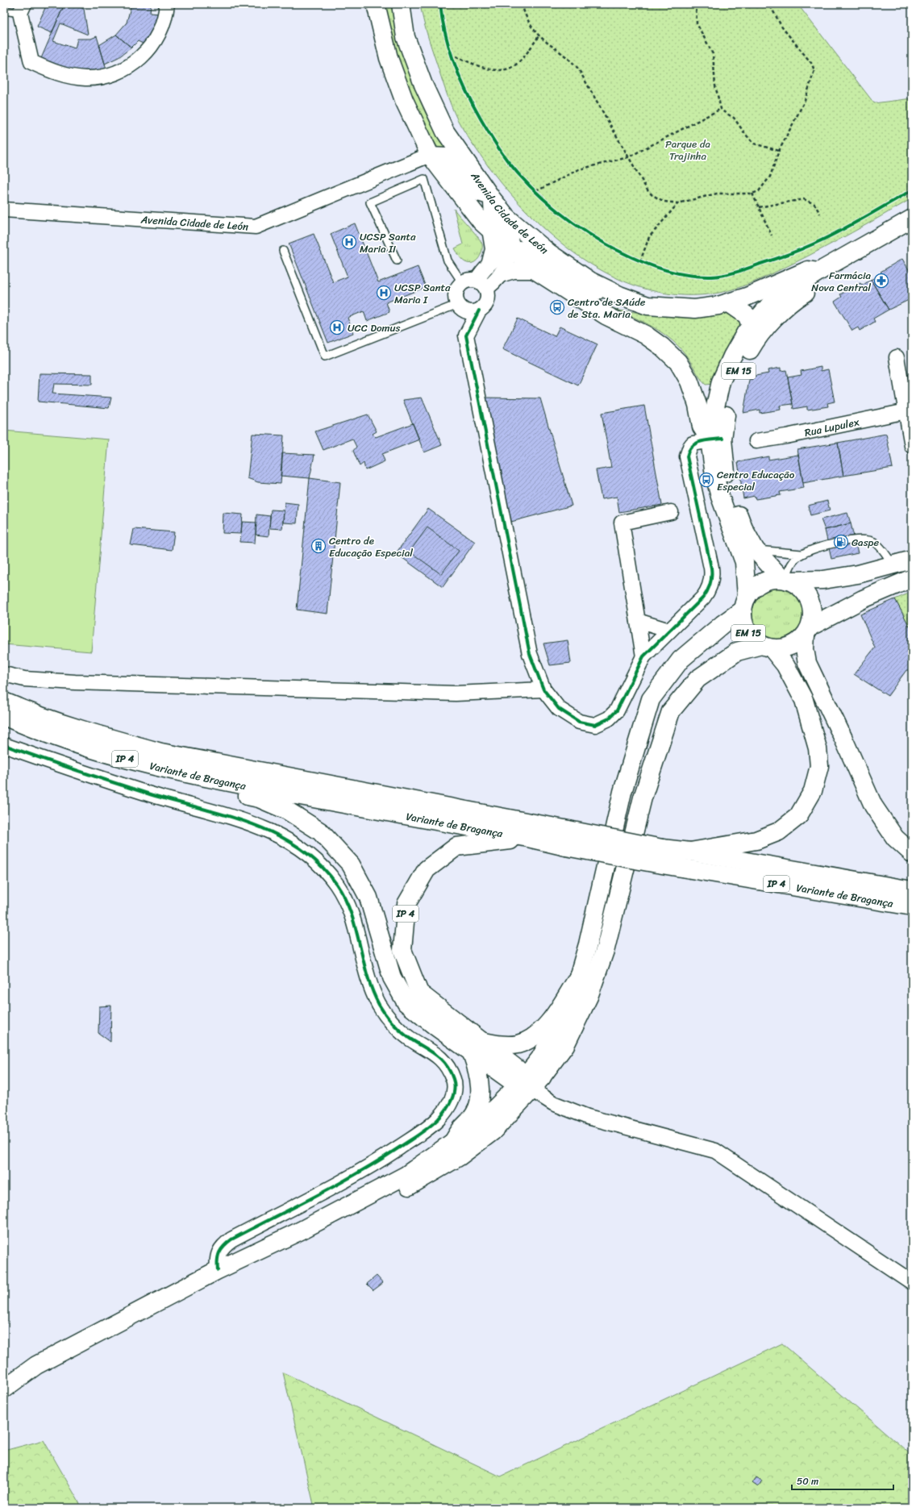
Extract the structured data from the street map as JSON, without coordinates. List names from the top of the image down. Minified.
{"streets":{"main road":["Avenida Cidade de León","EM 15","IP 4","Variante de Bragança"],"street":["Rua Lupulex"]},"crossings":[["Avenida Cidade de León","EM 15"],["IP 4","Variante de Bragança"]],"parks":["Parque da Trajinha"],"places":{"hospital":["UCSP Santa Maria II","UCSP Santa Maria I","UCC Domus"],"pharmacy":["Farmácia Nova Central"],"bus stop":["Centro de SAúde de Sta. Maria","Centro Educação Especial"],"fuel station":["Gaspe"],"building":["Centro de Educação Especial"]},"scale_bar":"50 m"}
